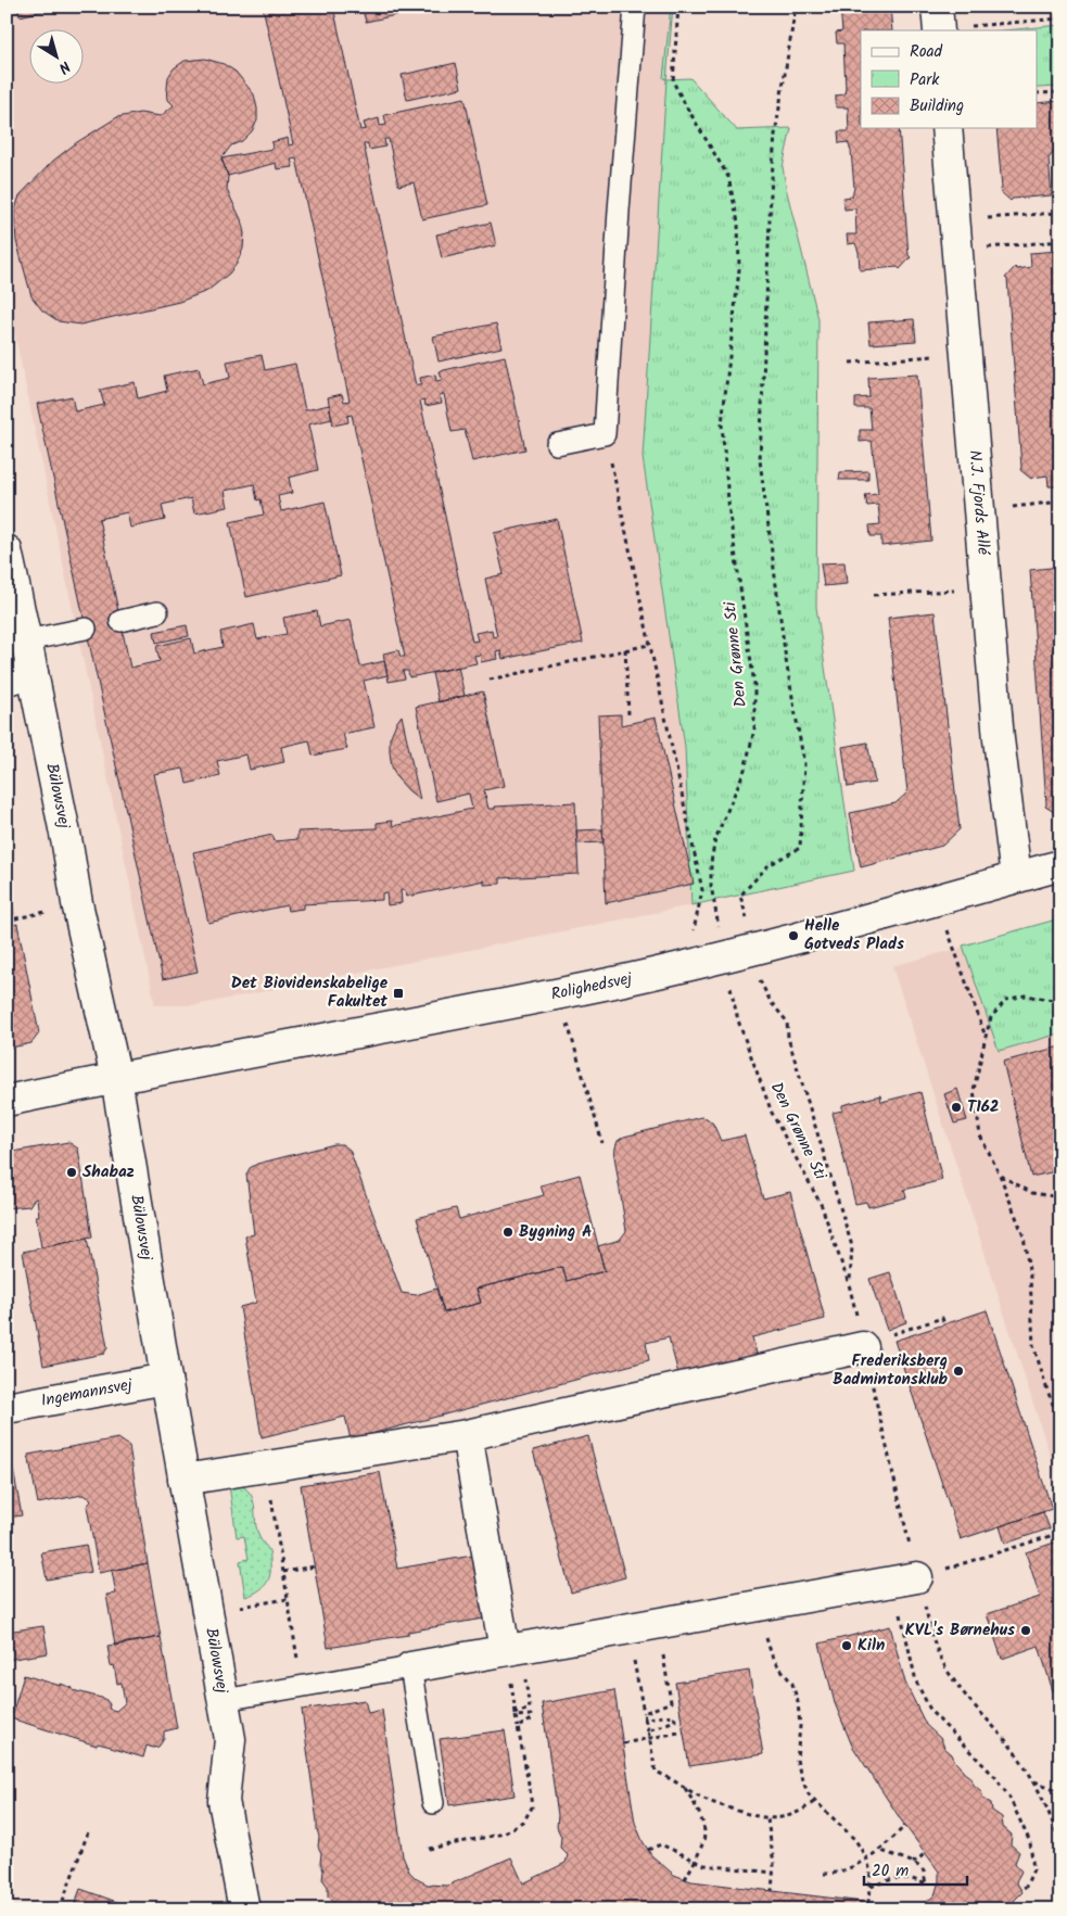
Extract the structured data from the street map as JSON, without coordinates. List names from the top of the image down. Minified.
{"streets":{"street":["N.J. Fjords Allé","Bülowsvej","Rolighedsvej","Ingemannsvej"],"path":["Den Grønne Sti"]},"crossings":[["N.J. Fjords Allé","Rolighedsvej"],["Den Grønne Sti","Rolighedsvej"],["Bülowsvej","Rolighedsvej"],["Bülowsvej","Ingemannsvej"]],"places":{"other":["Helle Gotveds Plads","T162","Shabaz","Bygning A","Frederiksberg Badmintonsklub","KVL's Børnehus","Kiln"],"transit":["Det Biovidenskabelige Fakultet"]},"legend":["Road","Park","Building"],"scale_bar":"20 m","north":"bottom right"}
